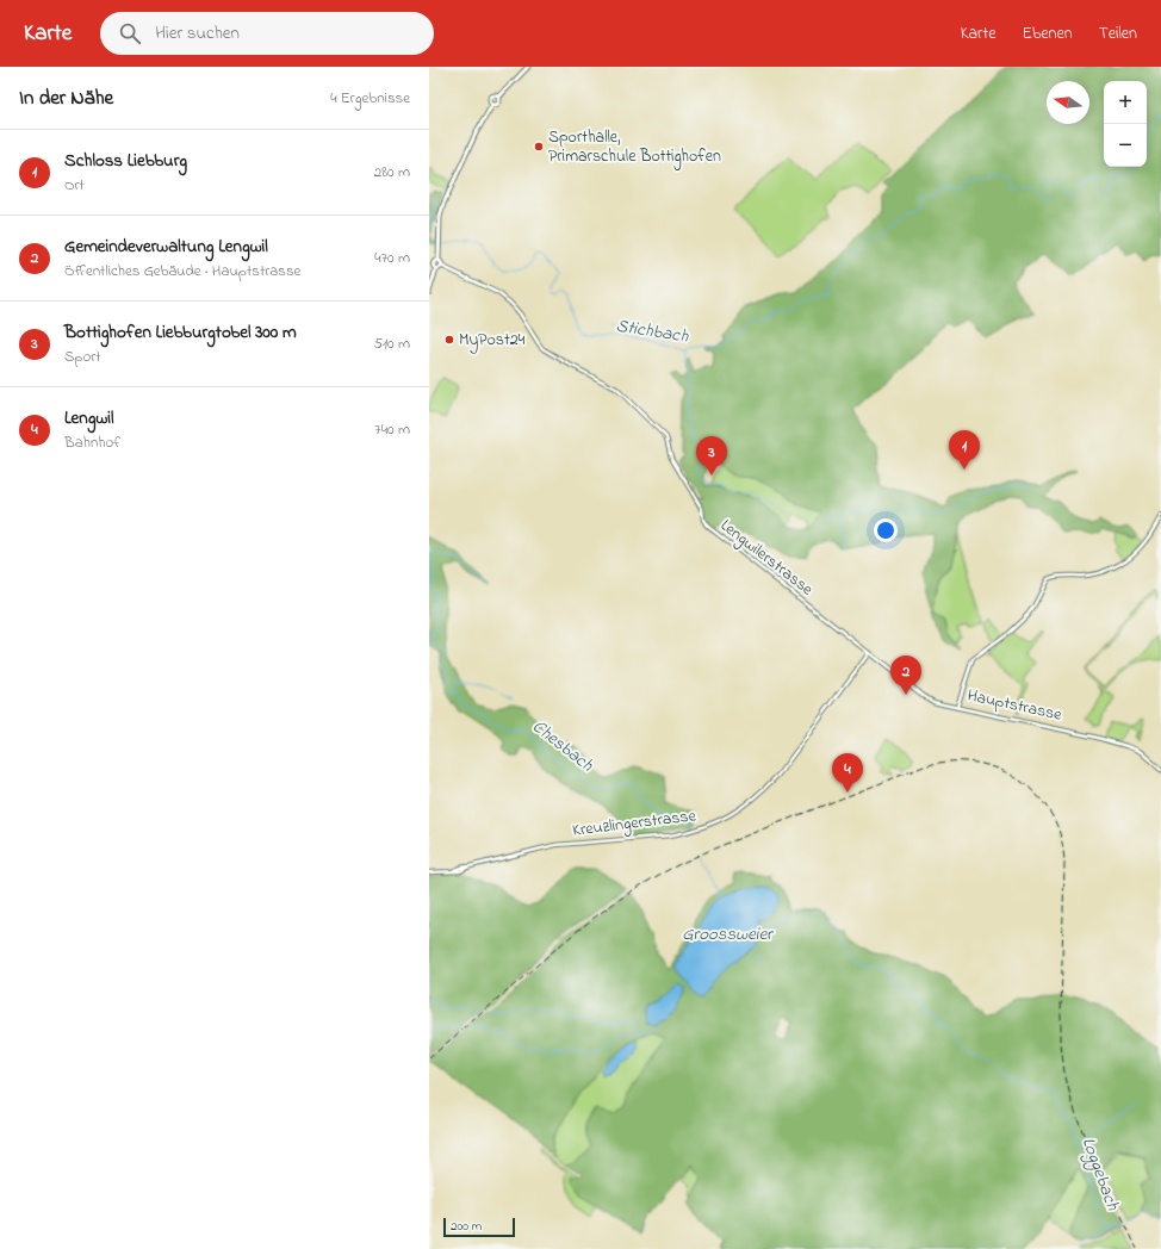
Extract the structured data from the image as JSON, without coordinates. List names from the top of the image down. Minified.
{"streets":{"street":["Lengwilerstrasse","Hauptstrasse","Kreuzlingerstrasse"]},"crossings":[["Lengwilerstrasse","Hauptstrasse"],["Lengwilerstrasse","Kreuzlingerstrasse"],["Hauptstrasse","Kreuzlingerstrasse"]],"water":["Stichbach","Chesbach","Groossweier","Loggebach"],"places":["Sporthalle, Primarschule Bottighofen","MyPost24"],"scale_bar":"200 m","north":"left","page":{"header":"Karte","search":"Hier suchen","nav":["Karte","Ebenen","Teilen"],"heading":["In der Nähe","4 Ergebnisse"],"map_buttons":["+","−"],"list":[{"mark":"1","name":"Schloss Liebburg","note":"Ort","value":"280 m"},{"mark":"2","name":"Gemeindeverwaltung Lengwil","note":"Öffentliches Gebäude · Hauptstrasse","value":"470 m"},{"mark":"3","name":"Bottighofen Liebburgtobel 300 m","note":"Sport","value":"510 m"},{"mark":"4","name":"Lengwil","note":"Bahnhof","value":"740 m"}],"pins":["1","3","2","4"],"scale":"200 m"}}
